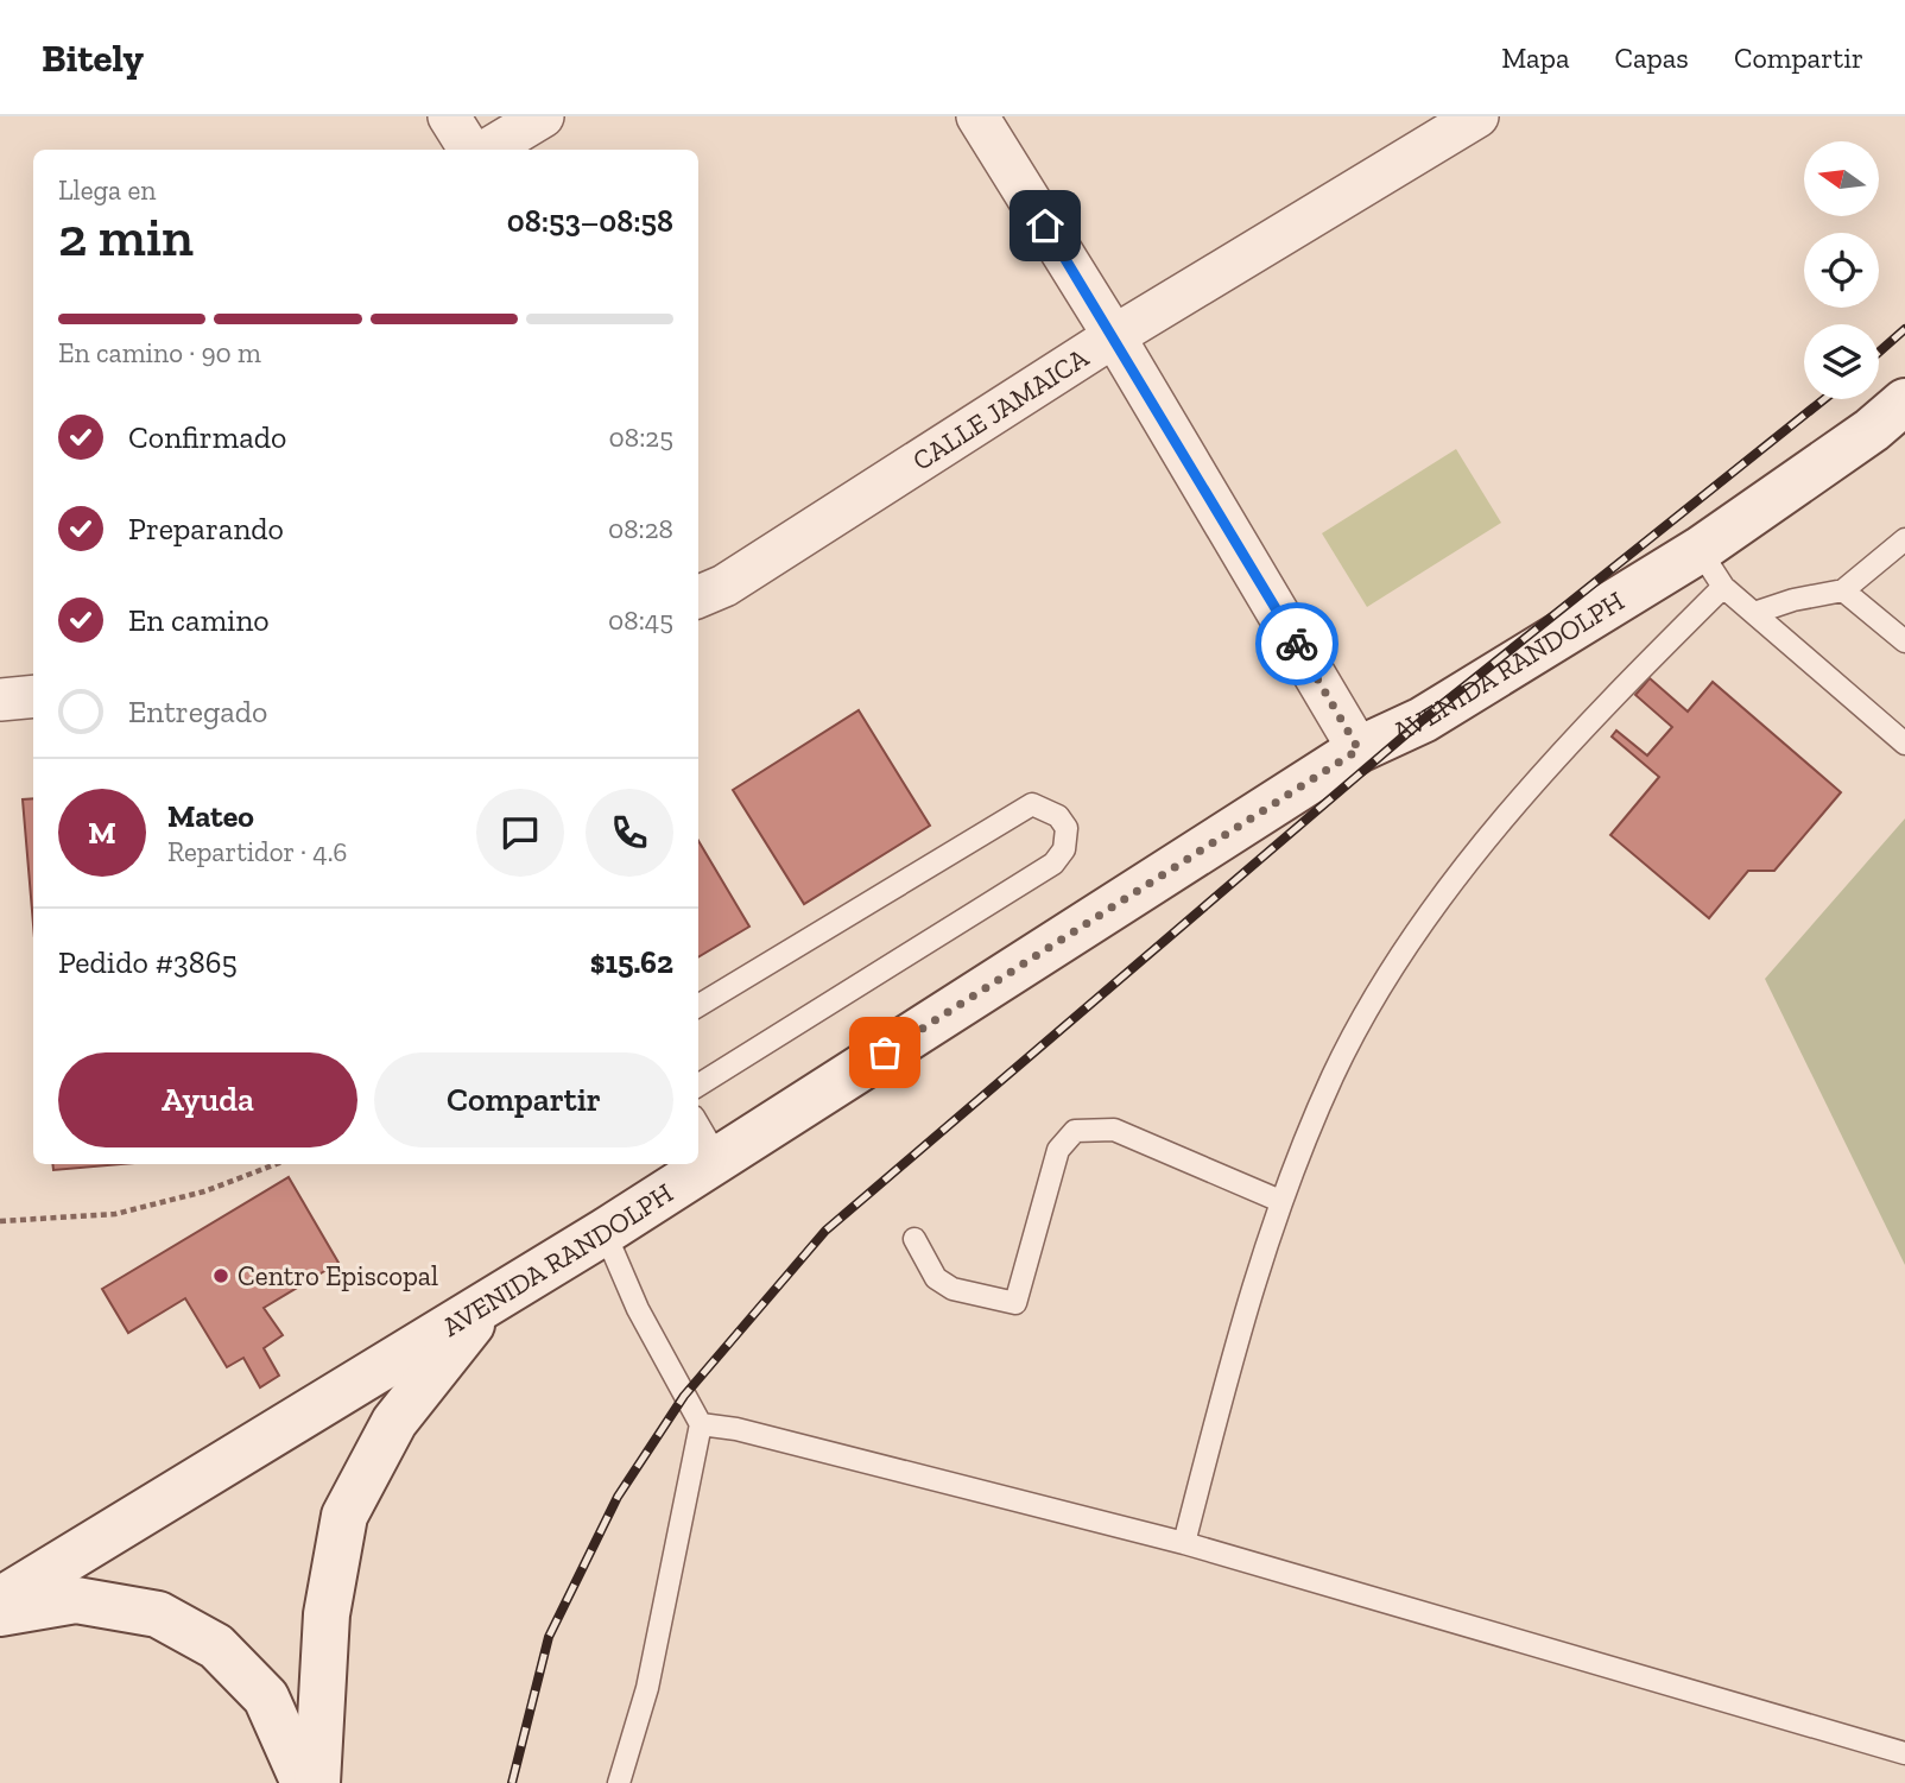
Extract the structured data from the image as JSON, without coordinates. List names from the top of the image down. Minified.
{"streets":{"main road":["AVENIDA RANDOLPH"],"street":["CALLE JAMAICA"]},"places":["Centro Episcopal"],"north":"left","page":{"header":"Bitely","nav":["Mapa","Capas","Compartir"],"heading":["2 min","Llega en","08:53–08:58"],"panel":["Mateo","Repartidor · 4.6","Pedido #3865","$15.62"],"bar":"En camino · 90 m","list":[["Confirmado","08:25"],["Preparando","08:28"],["En camino","08:45"],"Entregado"],"round":"M","buttons":["Ayuda","Compartir"]}}
